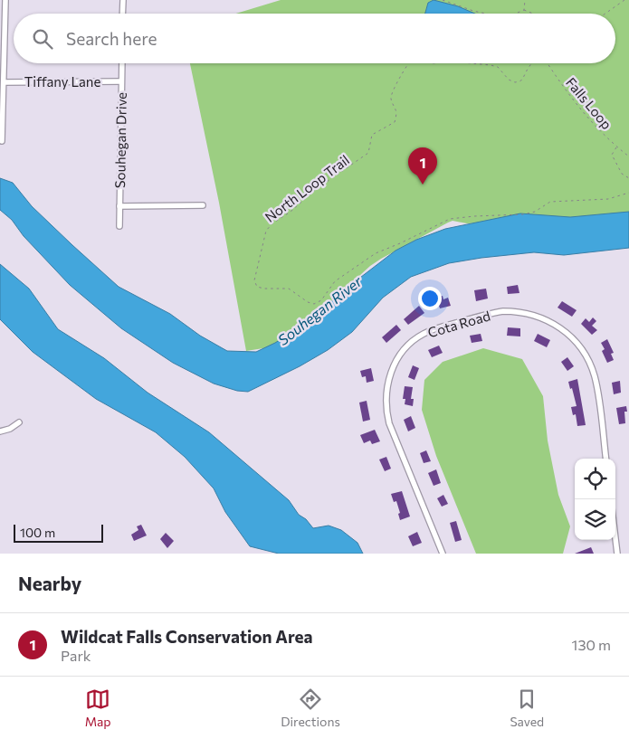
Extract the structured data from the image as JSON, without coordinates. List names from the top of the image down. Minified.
{"streets":{"street":["Tiffany Lane","Souhegan Drive","Cota Road"],"path":["Falls Loop","North Loop Trail"]},"crossings":[["Tiffany Lane","Souhegan Drive"]],"water":["Souhegan River"],"scale_bar":"100 m","page":{"search":"Search here","pins":"1","scale":"100 m","heading":"Nearby","list":[{"mark":"1","name":"Wildcat Falls Conservation Area","note":"Park","value":"130 m"}],"nav":["Map","Directions","Saved"]}}
